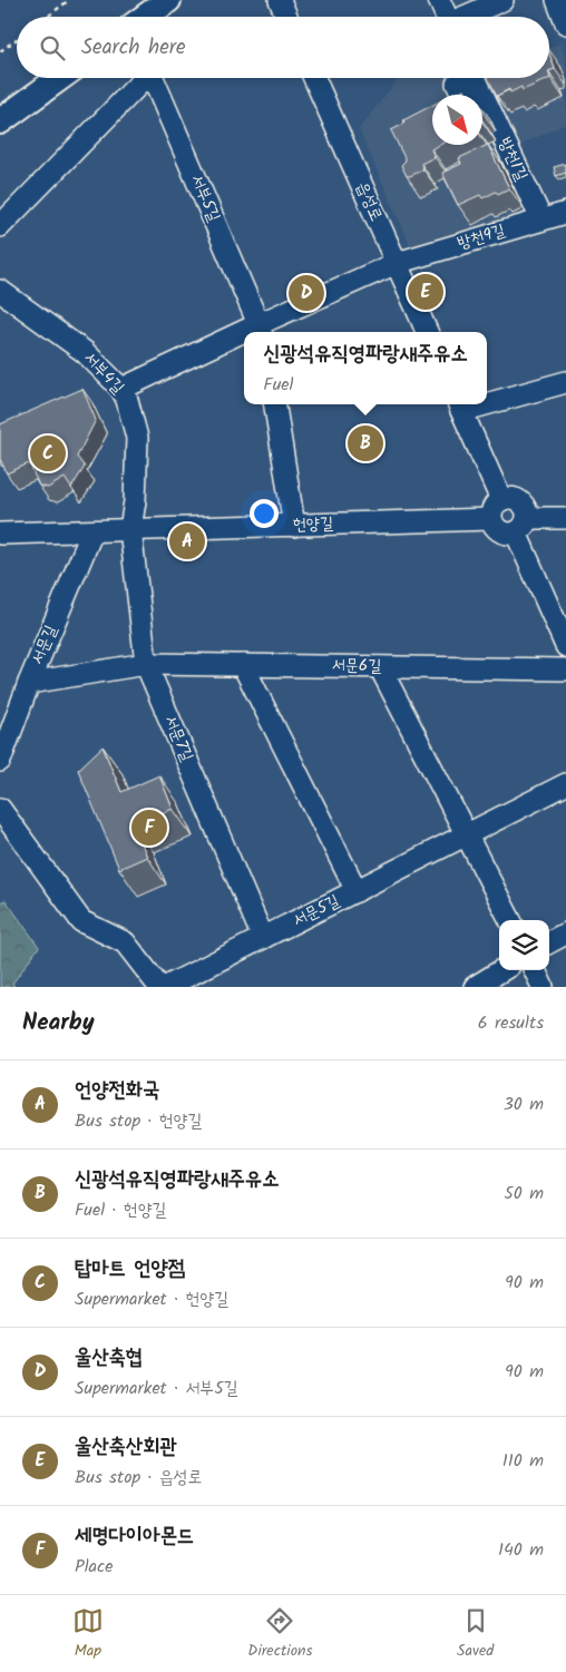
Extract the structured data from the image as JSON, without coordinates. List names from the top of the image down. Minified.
{"streets":{"street":["방천1길","서부5길","읍성로","방천9길","서부4길","헌양길","서문길","서문6길","서문7길","서문5길"]},"crossings":[["방천1길","방천9길"],["읍성로","방천9길"],["서부4길","헌양길"],["서부4길","서문7길"],["헌양길","서문길"],["헌양길","서문7길"],["서문길","서문6길"],["서문6길","서문7길"],["서문7길","서문5길"]],"north":"bottom right","page":{"search":"Search here","pins":["E","D","B","C","A","F"],"popup":["신광석유직영파랑새주유소","Fuel"],"heading":["Nearby","6 results"],"list":[{"mark":"A","name":"언양전화국","note":"Bus stop · 헌양길","value":"30 m"},{"mark":"B","name":"신광석유직영파랑새주유소","note":"Fuel · 헌양길","value":"50 m"},{"mark":"C","name":"탑마트 언양점","note":"Supermarket · 헌양길","value":"90 m"},{"mark":"D","name":"울산축협","note":"Supermarket · 서부5길","value":"90 m"},{"mark":"E","name":"울산축산회관","note":"Bus stop · 읍성로","value":"110 m"},{"mark":"F","name":"세명다이아몬드","note":"Place","value":"140 m"}],"nav":["Map","Directions","Saved"]}}
